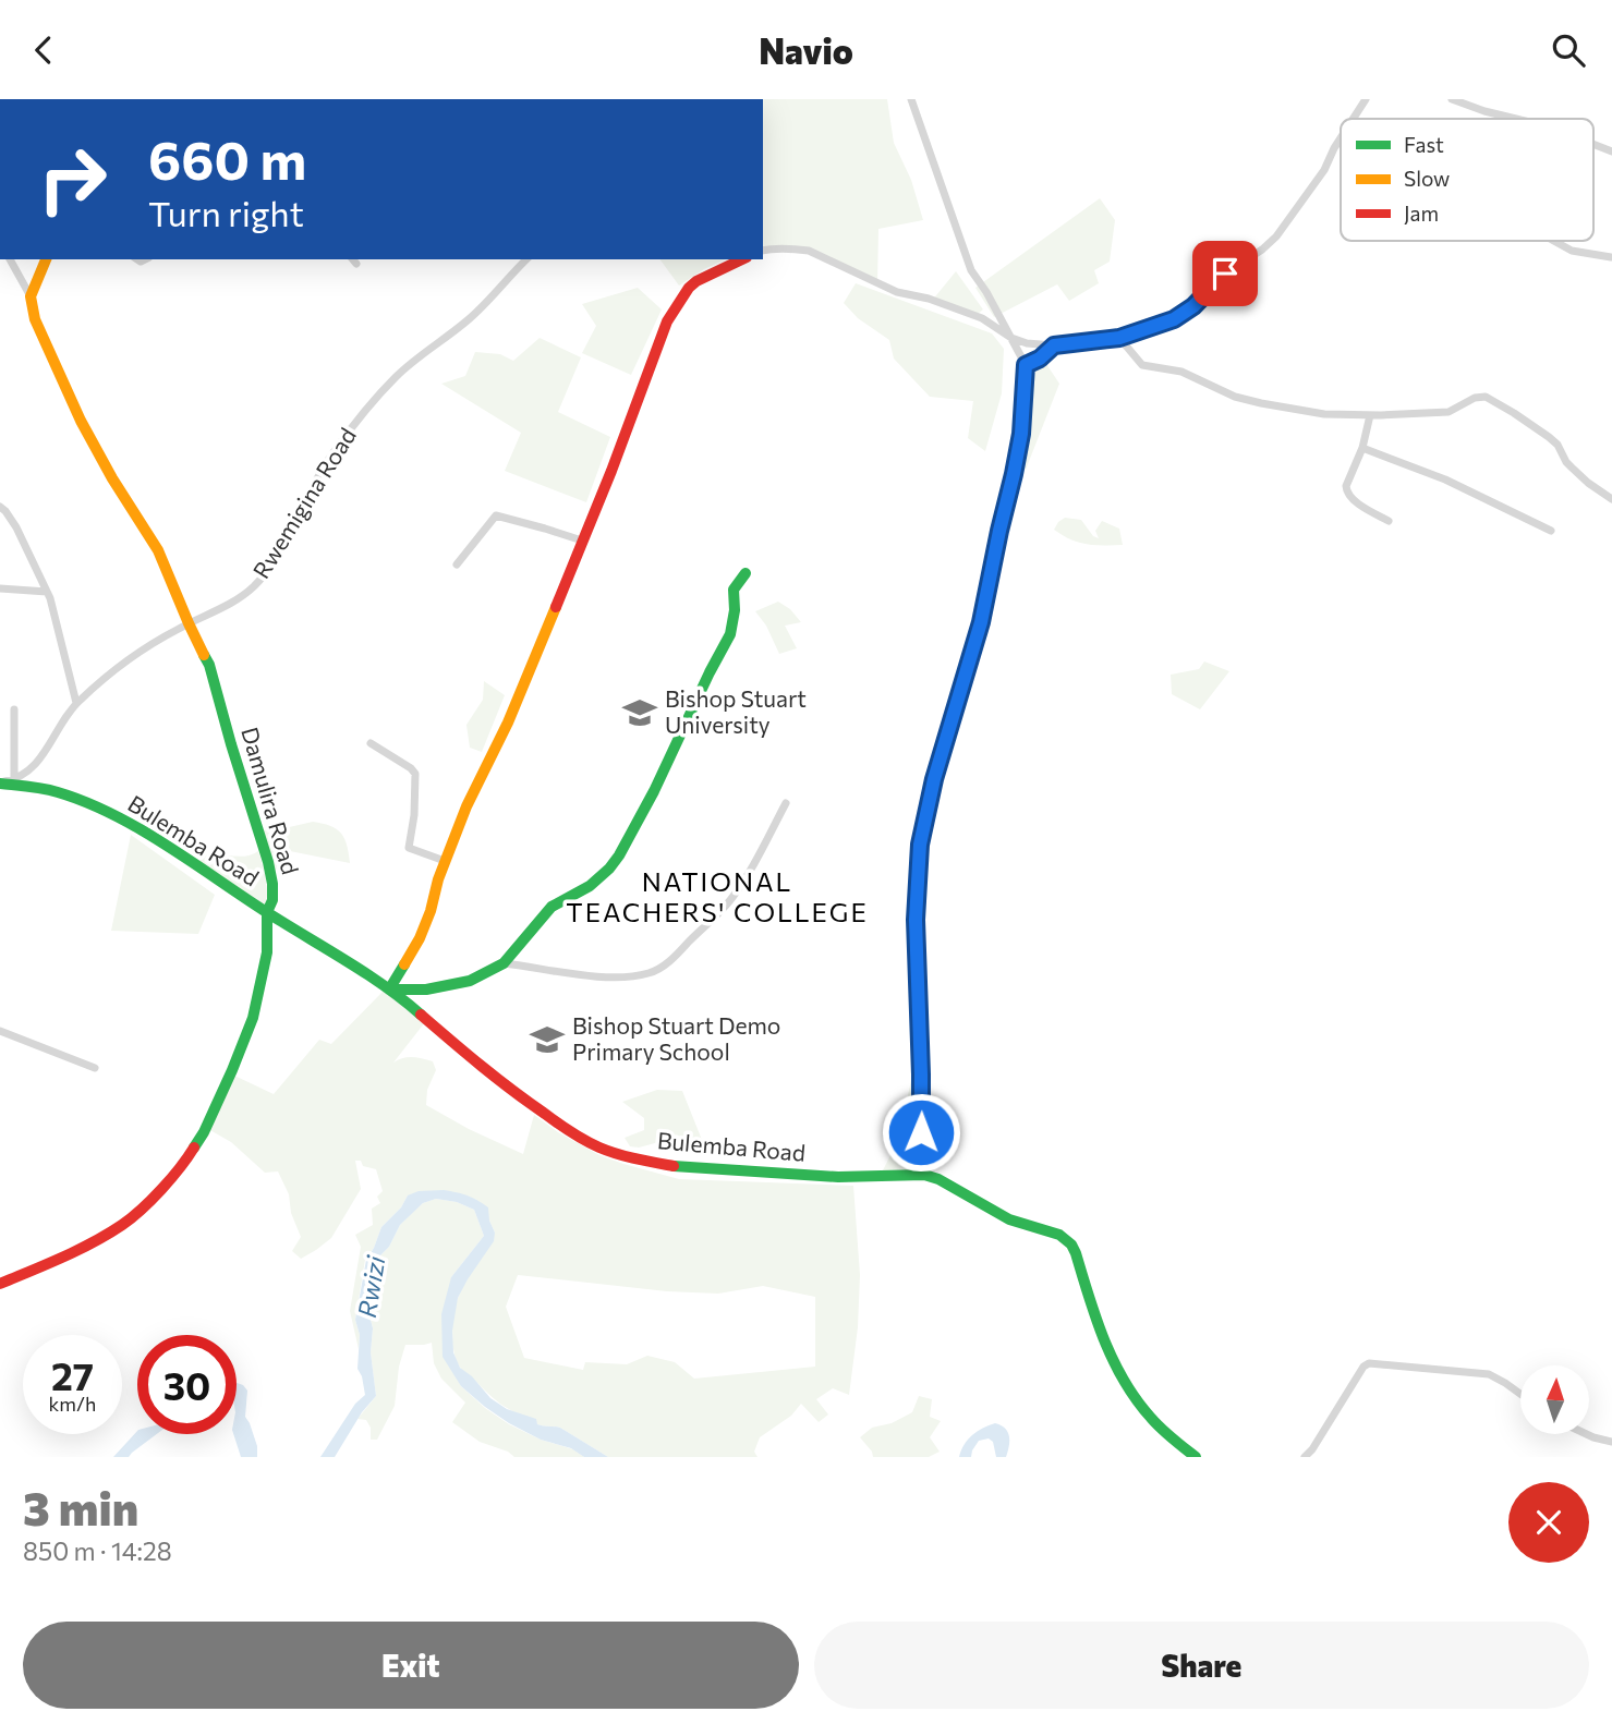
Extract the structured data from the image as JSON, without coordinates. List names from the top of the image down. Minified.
{"streets":{"street":["Rwemigina Road","Damulira Road","Bulemba Road"]},"crossings":[["Rwemigina Road","Damulira Road"],["Damulira Road","Bulemba Road"]],"districts":["NATIONAL TEACHERS' COLLEGE"],"water":["Rwizi"],"places":{"school or university":["Bishop Stuart University","Bishop Stuart Demo Primary School"]},"legend":["Fast","Slow","Jam"],"north":"top","page":{"header":"Navio","turn":["660 m","Turn right"],"speed":"27 km/h","limit":"30","heading":["3 min","850 m · 14:28"],"buttons":["Exit","Share"]}}
